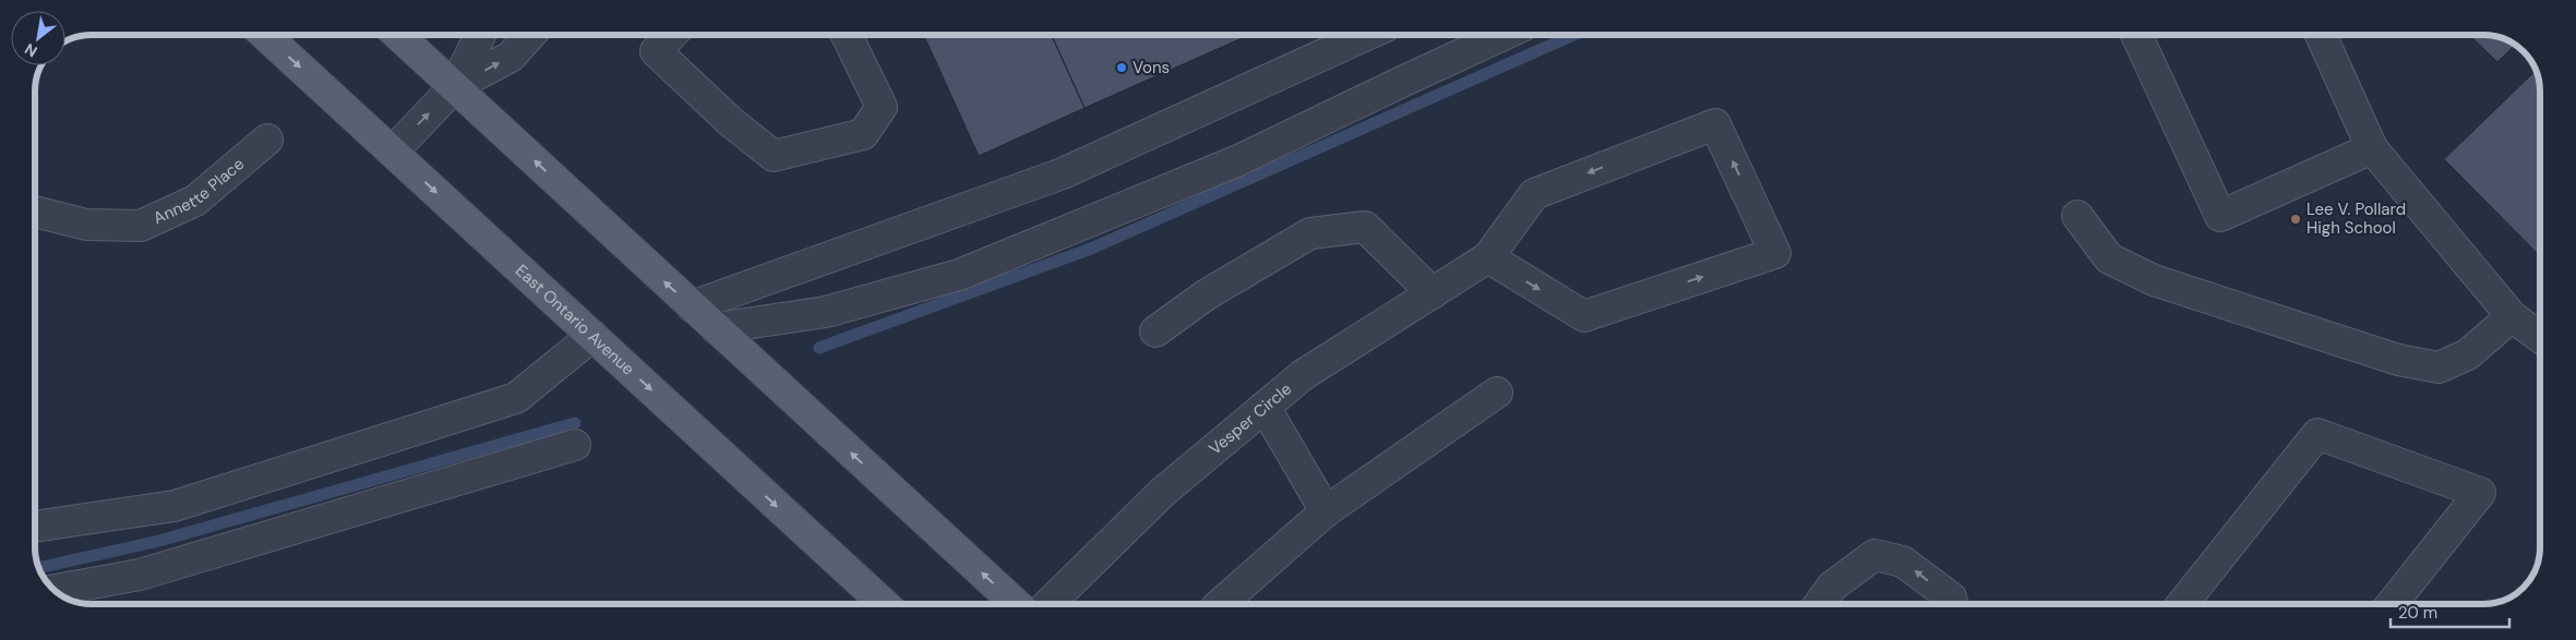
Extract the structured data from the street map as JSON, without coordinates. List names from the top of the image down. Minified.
{"streets":{"main road":["East Ontario Avenue"],"street":["Annette Place","Vesper Circle"]},"places":["Vons","Lee V. Pollard High School"],"scale_bar":"20 m","north":"bottom left"}
